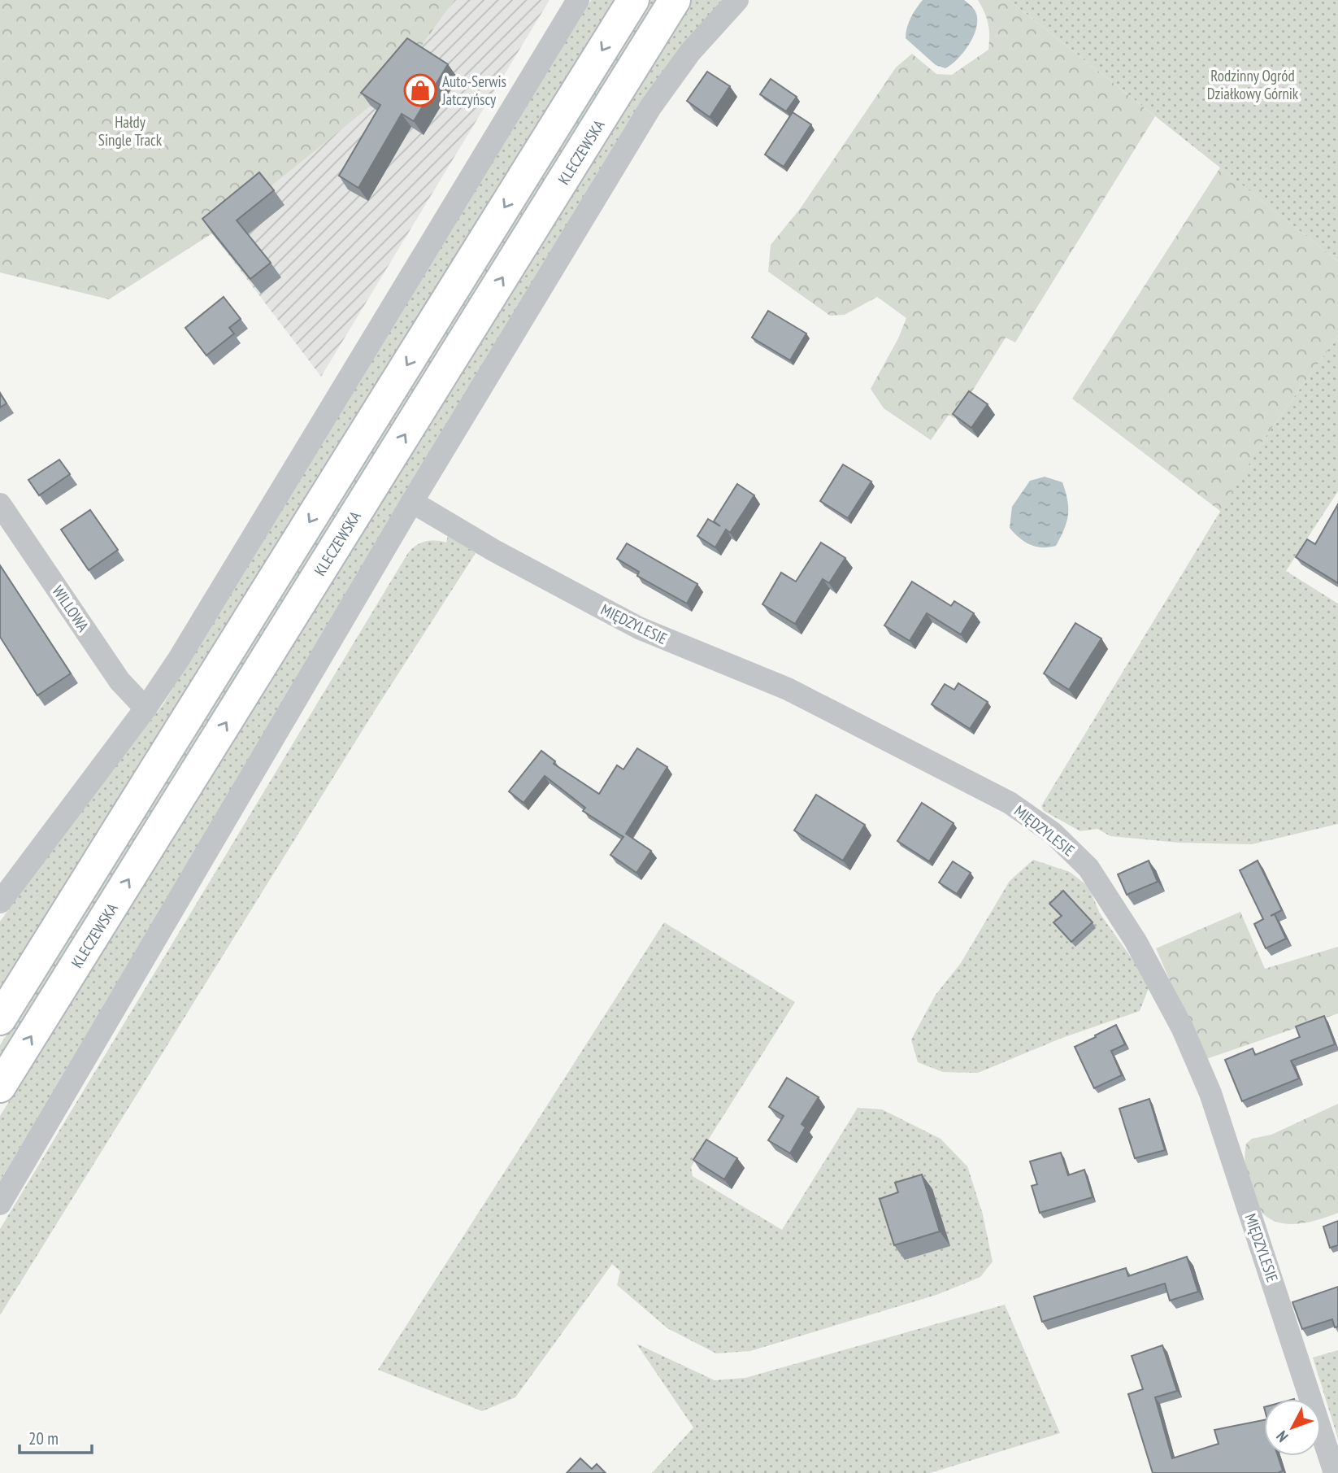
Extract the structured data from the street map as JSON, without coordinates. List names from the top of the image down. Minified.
{"streets":{"main road":["KLECZEWSKA"],"street":["WILLOWA","MIĘDZYLESIE"]},"parks":["Rodzinny Ogród Działkowy Górnik","Hałdy Single Track"],"places":{"shop":["Auto-Serwis Jatczyńscy"]},"scale_bar":"20 m","north":"bottom left"}
